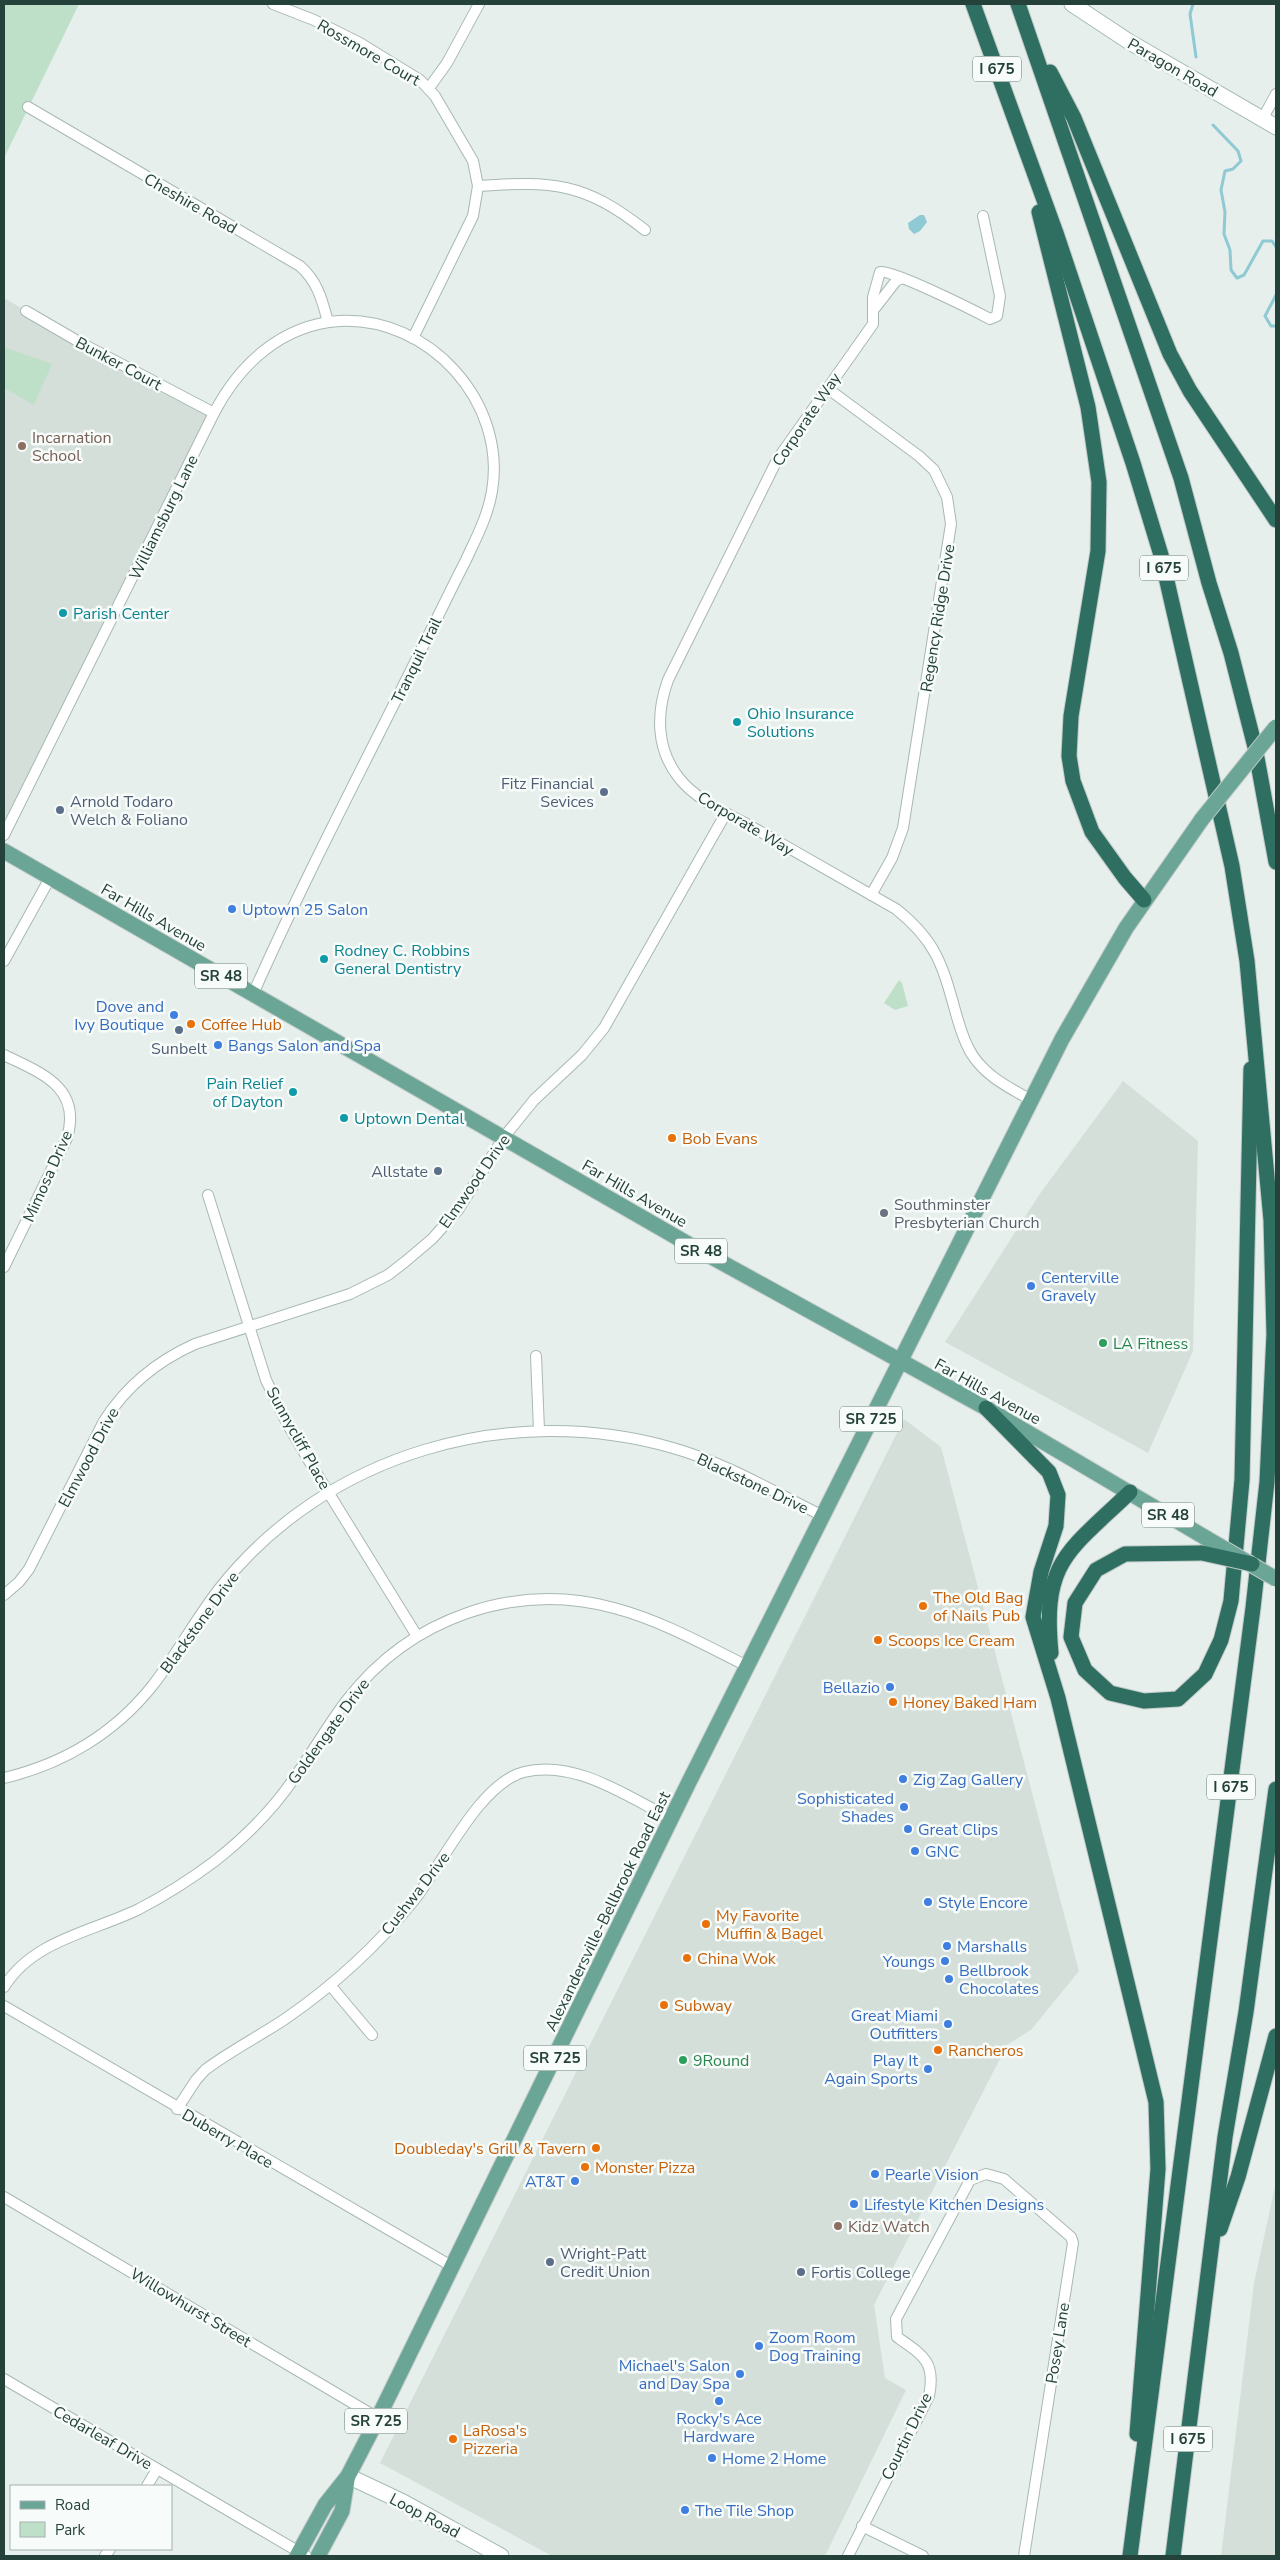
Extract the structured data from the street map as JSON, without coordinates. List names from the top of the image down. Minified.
{"streets":{"highway":["I 675"],"main road":["Far Hills Avenue","SR 48","SR 725","Alexandersville-Bellbrook Road East"],"street":["Rossmore Court","Paragon Road","Cheshire Road","Bunker Court","Corporate Way","Williamsburg Lane","Regency Ridge Drive","Tranquil Trail","Mimosa Drive","Elmwood Drive","Sunnycliff Place","Blackstone Drive","Goldengate Drive","Cushwa Drive","Duberry Place","Willowhurst Street","Posey Lane","Courtin Drive","Cedarleaf Drive","Loop Road"]},"crossings":[["Rossmore Court","Williamsburg Lane"],["Rossmore Court","Tranquil Trail"],["Cheshire Road","Williamsburg Lane"],["Bunker Court","Williamsburg Lane"],["Corporate Way","Regency Ridge Drive"],["Corporate Way","Elmwood Drive"],["Corporate Way","Alexandersville-Bellbrook Road East"],["Williamsburg Lane","Tranquil Trail"],["Tranquil Trail","Far Hills Avenue"],["Far Hills Avenue","Elmwood Drive"],["Far Hills Avenue","Alexandersville-Bellbrook Road East"],["Elmwood Drive","Sunnycliff Place"],["Sunnycliff Place","Blackstone Drive"],["Sunnycliff Place","Goldengate Drive"],["Blackstone Drive","Alexandersville-Bellbrook Road East"],["Goldengate Drive","Alexandersville-Bellbrook Road East"],["Cushwa Drive","Alexandersville-Bellbrook Road East"],["Cushwa Drive","Duberry Place"],["Alexandersville-Bellbrook Road East","Duberry Place"],["Alexandersville-Bellbrook Road East","Willowhurst Street"],["Alexandersville-Bellbrook Road East","Cedarleaf Drive"],["Alexandersville-Bellbrook Road East","Loop Road"],["Posey Lane","Courtin Drive"]],"places":["Incarnation School","Parish Center","Ohio Insurance Solutions","Fitz Financial Sevices","Arnold Todaro Welch & Foliano","Uptown 25 Salon","Rodney C. Robbins General Dentistry","Dove and Ivy Boutique","Coffee Hub","Sunbelt","Bangs Salon and Spa","Pain Relief of Dayton","Uptown Dental","Bob Evans","Allstate","Southminster Presbyterian Church","Centerville Gravely","LA Fitness","The Old Bag of Nails Pub","Scoops Ice Cream","Bellazio","Honey Baked Ham","Zig Zag Gallery","Sophisticated Shades","Great Clips","GNC","Style Encore","My Favorite Muffin & Bagel","Marshalls","China Wok","Youngs","Bellbrook Chocolates","Subway","Great Miami Outfitters","Rancheros","9Round","Play It Again Sports","Doubleday's Grill & Tavern","Monster Pizza","Pearle Vision","AT&T","Lifestyle Kitchen Designs","Kidz Watch","Wright-Patt Credit Union","Fortis College","Zoom Room Dog Training","Michael's Salon and Day Spa","Rocky's Ace Hardware","LaRosa's Pizzeria","Home 2 Home","The Tile Shop"],"legend":["Road","Park"]}
